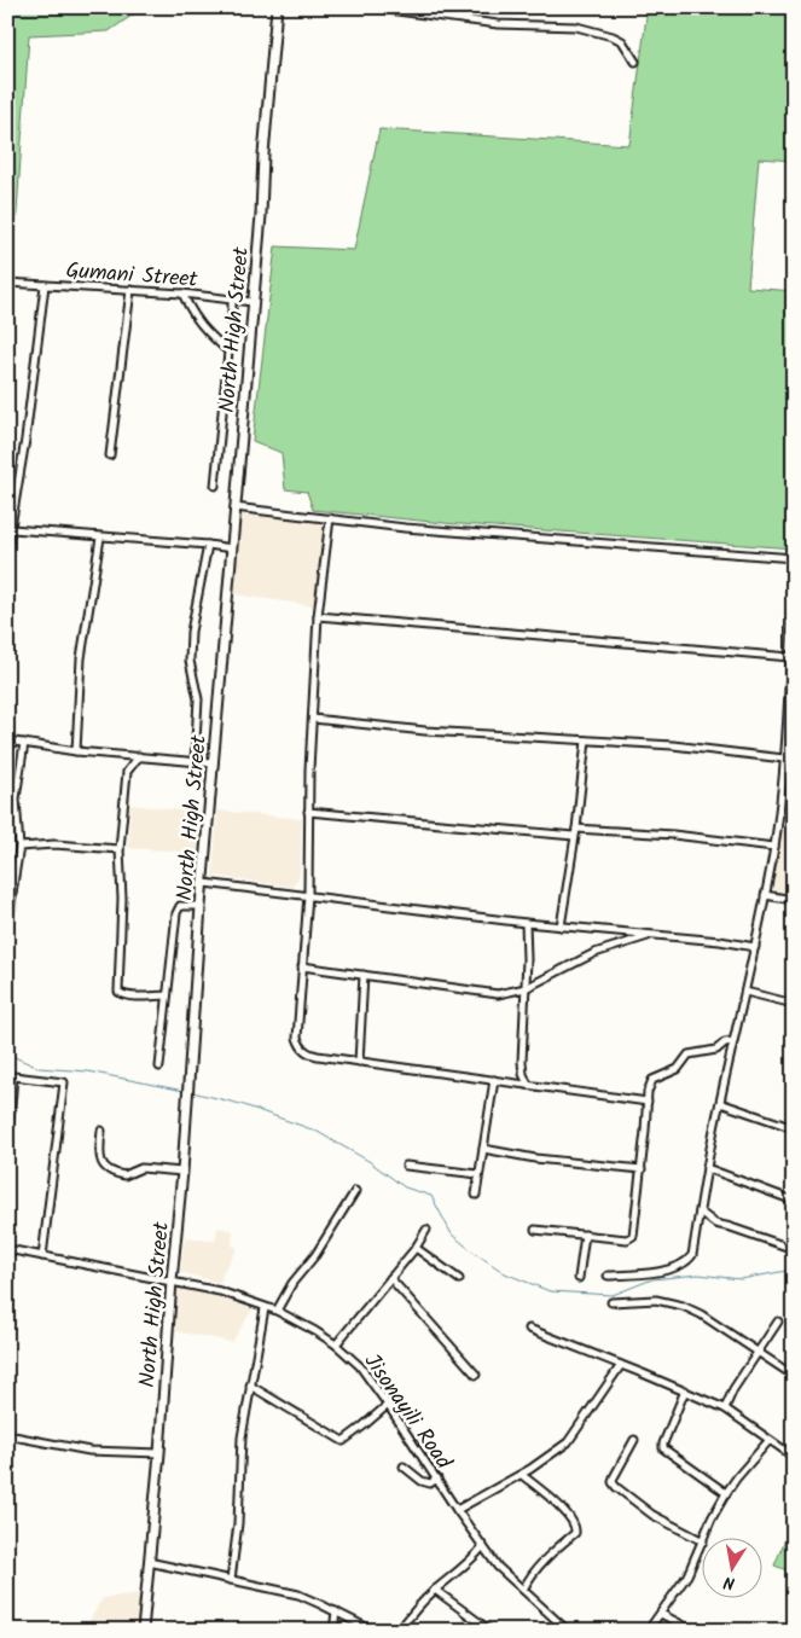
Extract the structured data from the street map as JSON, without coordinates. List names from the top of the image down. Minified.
{"streets":{"highway":["North High Street"],"street":["Gumani Street","Jisonayili Road"]},"crossings":[["Gumani Street","North High Street"],["North High Street","Jisonayili Road"]],"north":"bottom"}
